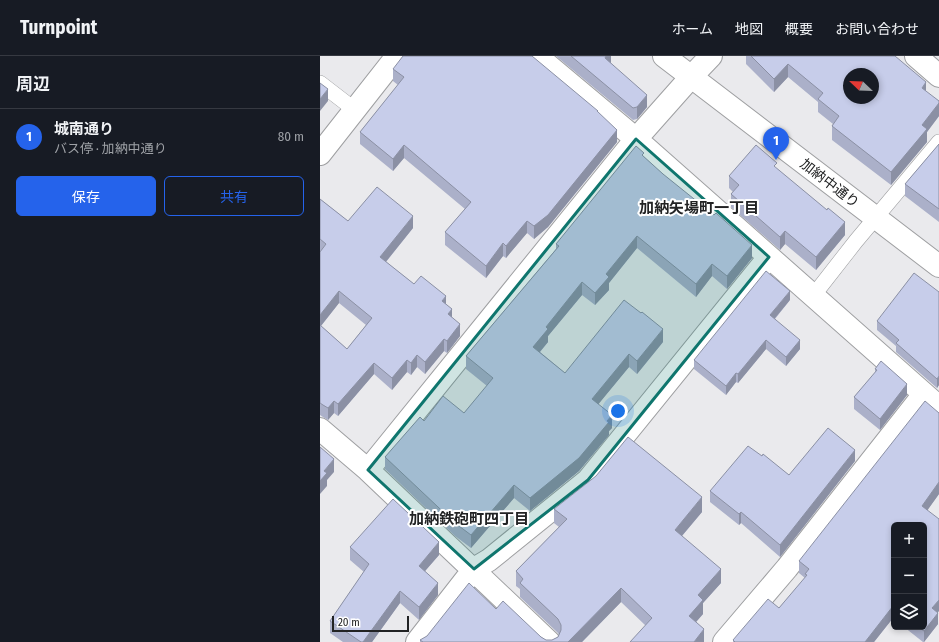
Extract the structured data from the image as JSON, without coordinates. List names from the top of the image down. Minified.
{"streets":{"main road":["加納中通り"]},"districts":["加納矢場町一丁目","加納鉄砲町四丁目"],"scale_bar":"20 m","north":"top left","page":{"header":"Turnpoint","nav":["ホーム","地図","概要","お問い合わせ"],"heading":"周辺","list":[{"mark":"1","name":"城南通り","note":"バス停 · 加納中通り","value":"80 m"}],"pins":"1","buttons":["保存","共有"],"map_buttons":["+","−"],"scale":"20 m"}}
